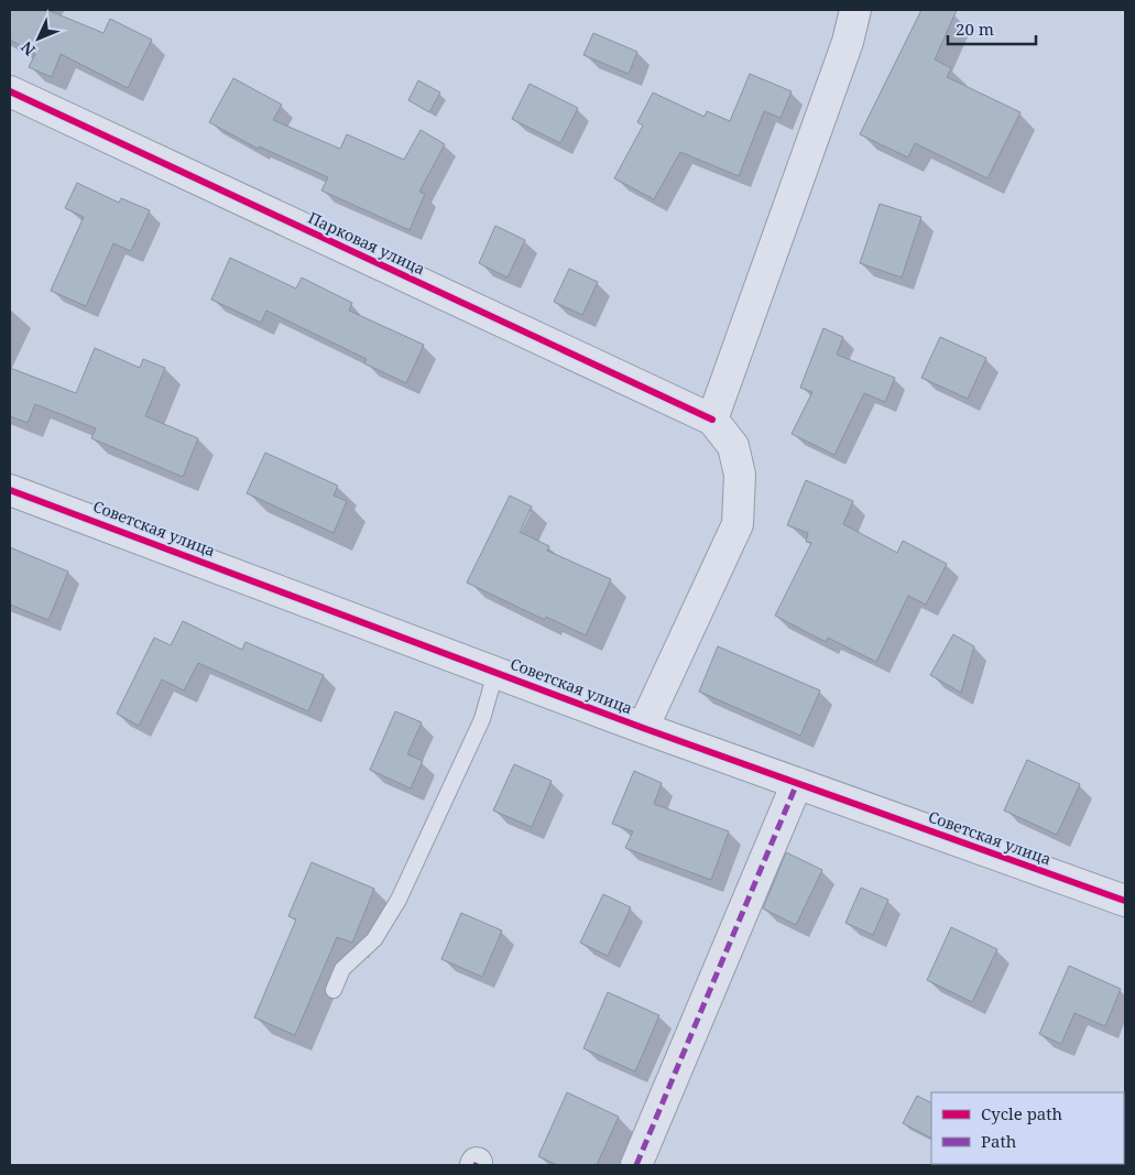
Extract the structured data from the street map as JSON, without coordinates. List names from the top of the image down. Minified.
{"streets":{"street":["Парковая улица","Советская улица"]},"legend":["Cycle path","Path"],"scale_bar":"20 m","north":"bottom left"}
